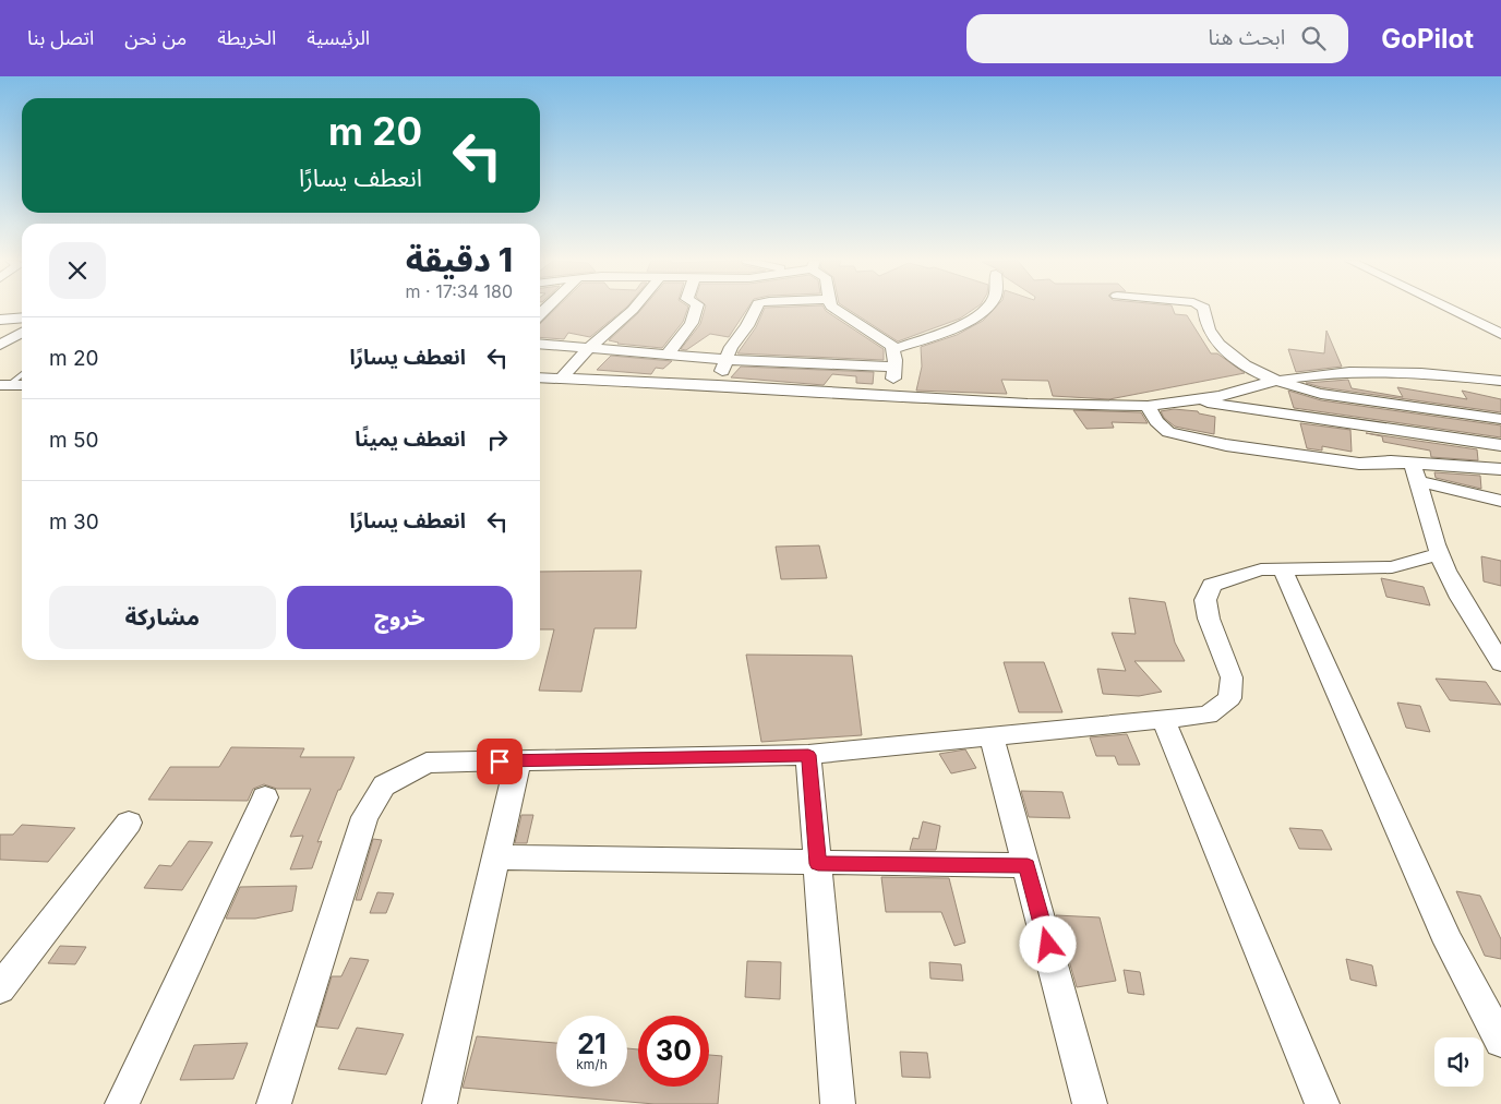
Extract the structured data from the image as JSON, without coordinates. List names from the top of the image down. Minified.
{"page":{"header":"GoPilot","search":"ابحث هنا","nav":["الرئيسية","الخريطة","من نحن","اتصل بنا"],"turn":["20 m","انعطف يسارًا"],"heading":["1 دقيقة","180 m · 17:34"],"list":[{"name":"انعطف يسارًا","value":"20 m"},{"name":"انعطف يمينًا","value":"50 m"},{"name":"انعطف يسارًا","value":"30 m"}],"buttons":["خروج","مشاركة"],"speed":"21 km/h","limit":"30"}}
